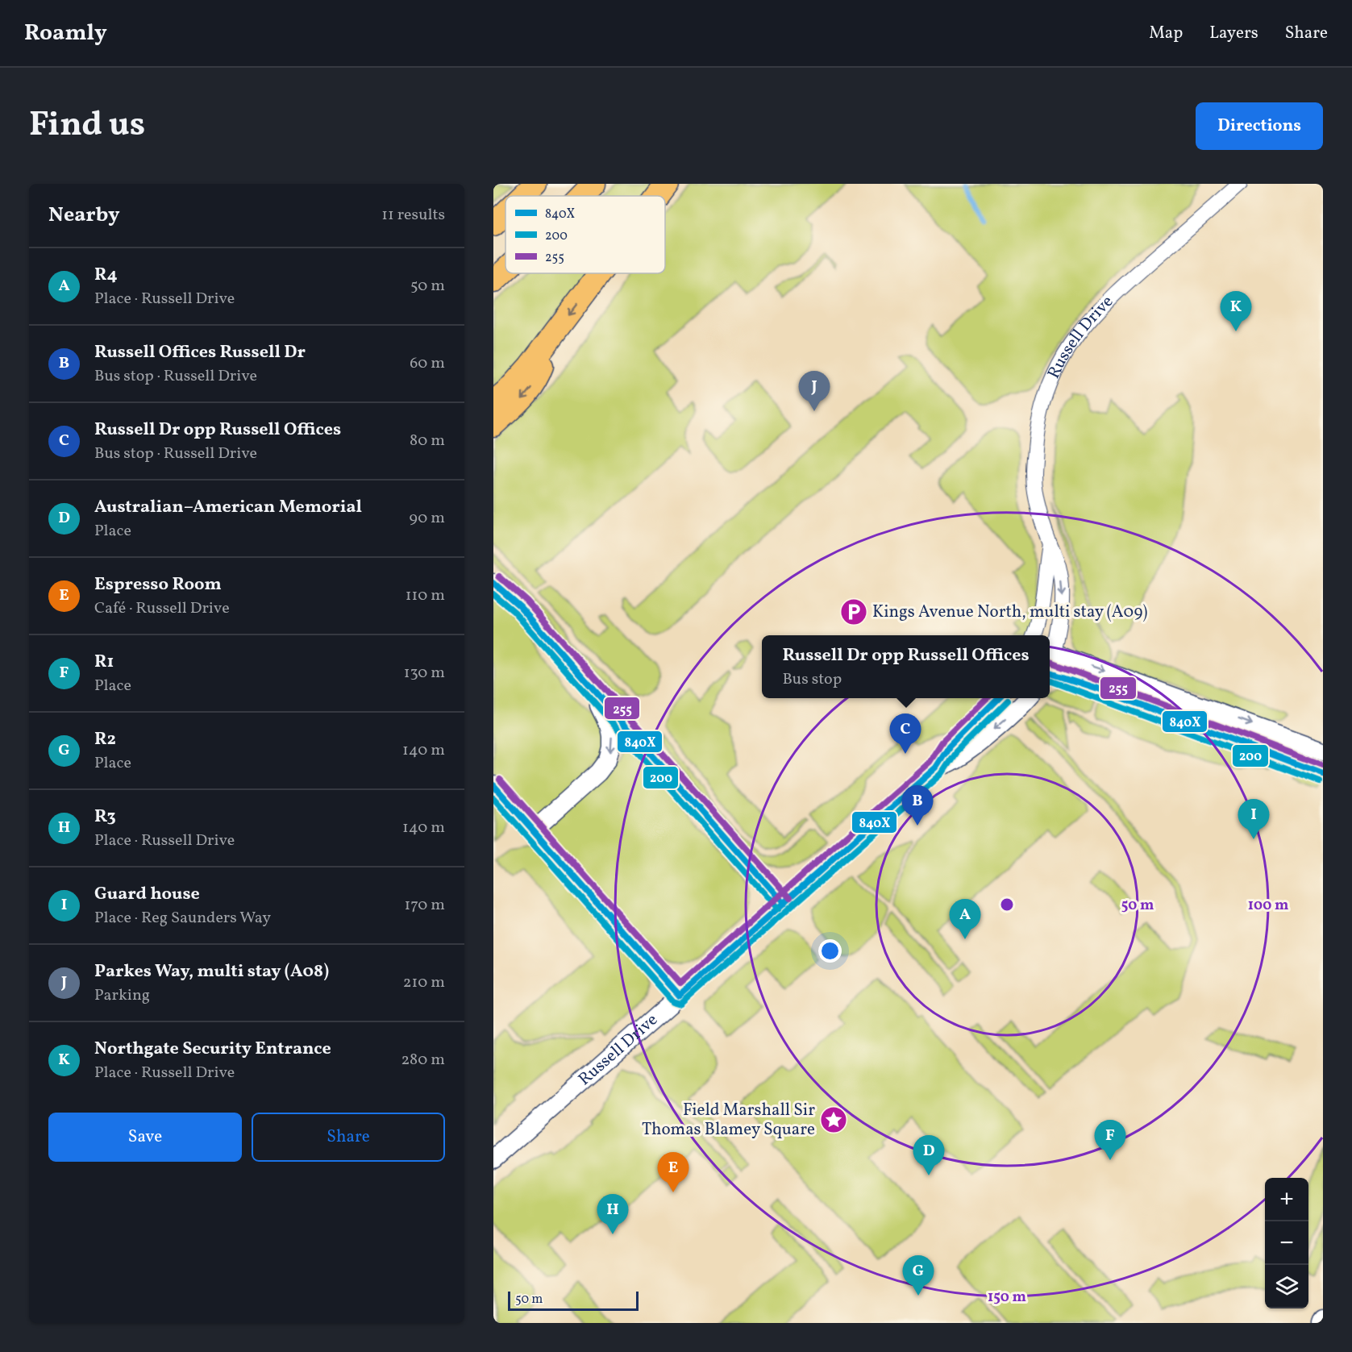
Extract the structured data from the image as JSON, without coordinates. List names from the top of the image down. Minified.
{"streets":{"street":["Russell Drive"]},"places":{"parking":["Kings Avenue North, multi stay (A09)"],"place":["Field Marshall Sir Thomas Blamey Square"]},"lines":["transit line 255","transit line 840X","transit line 200"],"legend":["840X","200","255"],"scale_bar":"50 m","page":{"header":"Roamly","nav":["Map","Layers","Share"],"title":"Find us","buttons":["Directions",["Save","Share"]],"heading":["Nearby","11 results"],"list":[{"mark":"A","name":"R4","note":"Place · Russell Drive","value":"50 m"},{"mark":"B","name":"Russell Offices Russell Dr","note":"Bus stop · Russell Drive","value":"60 m"},{"mark":"C","name":"Russell Dr opp Russell Offices","note":"Bus stop · Russell Drive","value":"80 m"},{"mark":"D","name":"Australian–American Memorial","note":"Place","value":"90 m"},{"mark":"E","name":"Espresso Room","note":"Café · Russell Drive","value":"110 m"},{"mark":"F","name":"R1","note":"Place","value":"130 m"},{"mark":"G","name":"R2","note":"Place","value":"140 m"},{"mark":"H","name":"R3","note":"Place · Russell Drive","value":"140 m"},{"mark":"I","name":"Guard house","note":"Place · Reg Saunders Way","value":"170 m"},{"mark":"J","name":"Parkes Way, multi stay (A08)","note":"Parking","value":"210 m"},{"mark":"K","name":"Northgate Security Entrance","note":"Place · Russell Drive","value":"280 m"}],"pins":["K","J","C","B","I","A","F","D","E","H","G"],"popup":["Russell Dr opp Russell Offices","Bus stop"],"map_buttons":["+","−"],"scale":"50 m"},"rings":["50 m","100 m","150 m"]}
